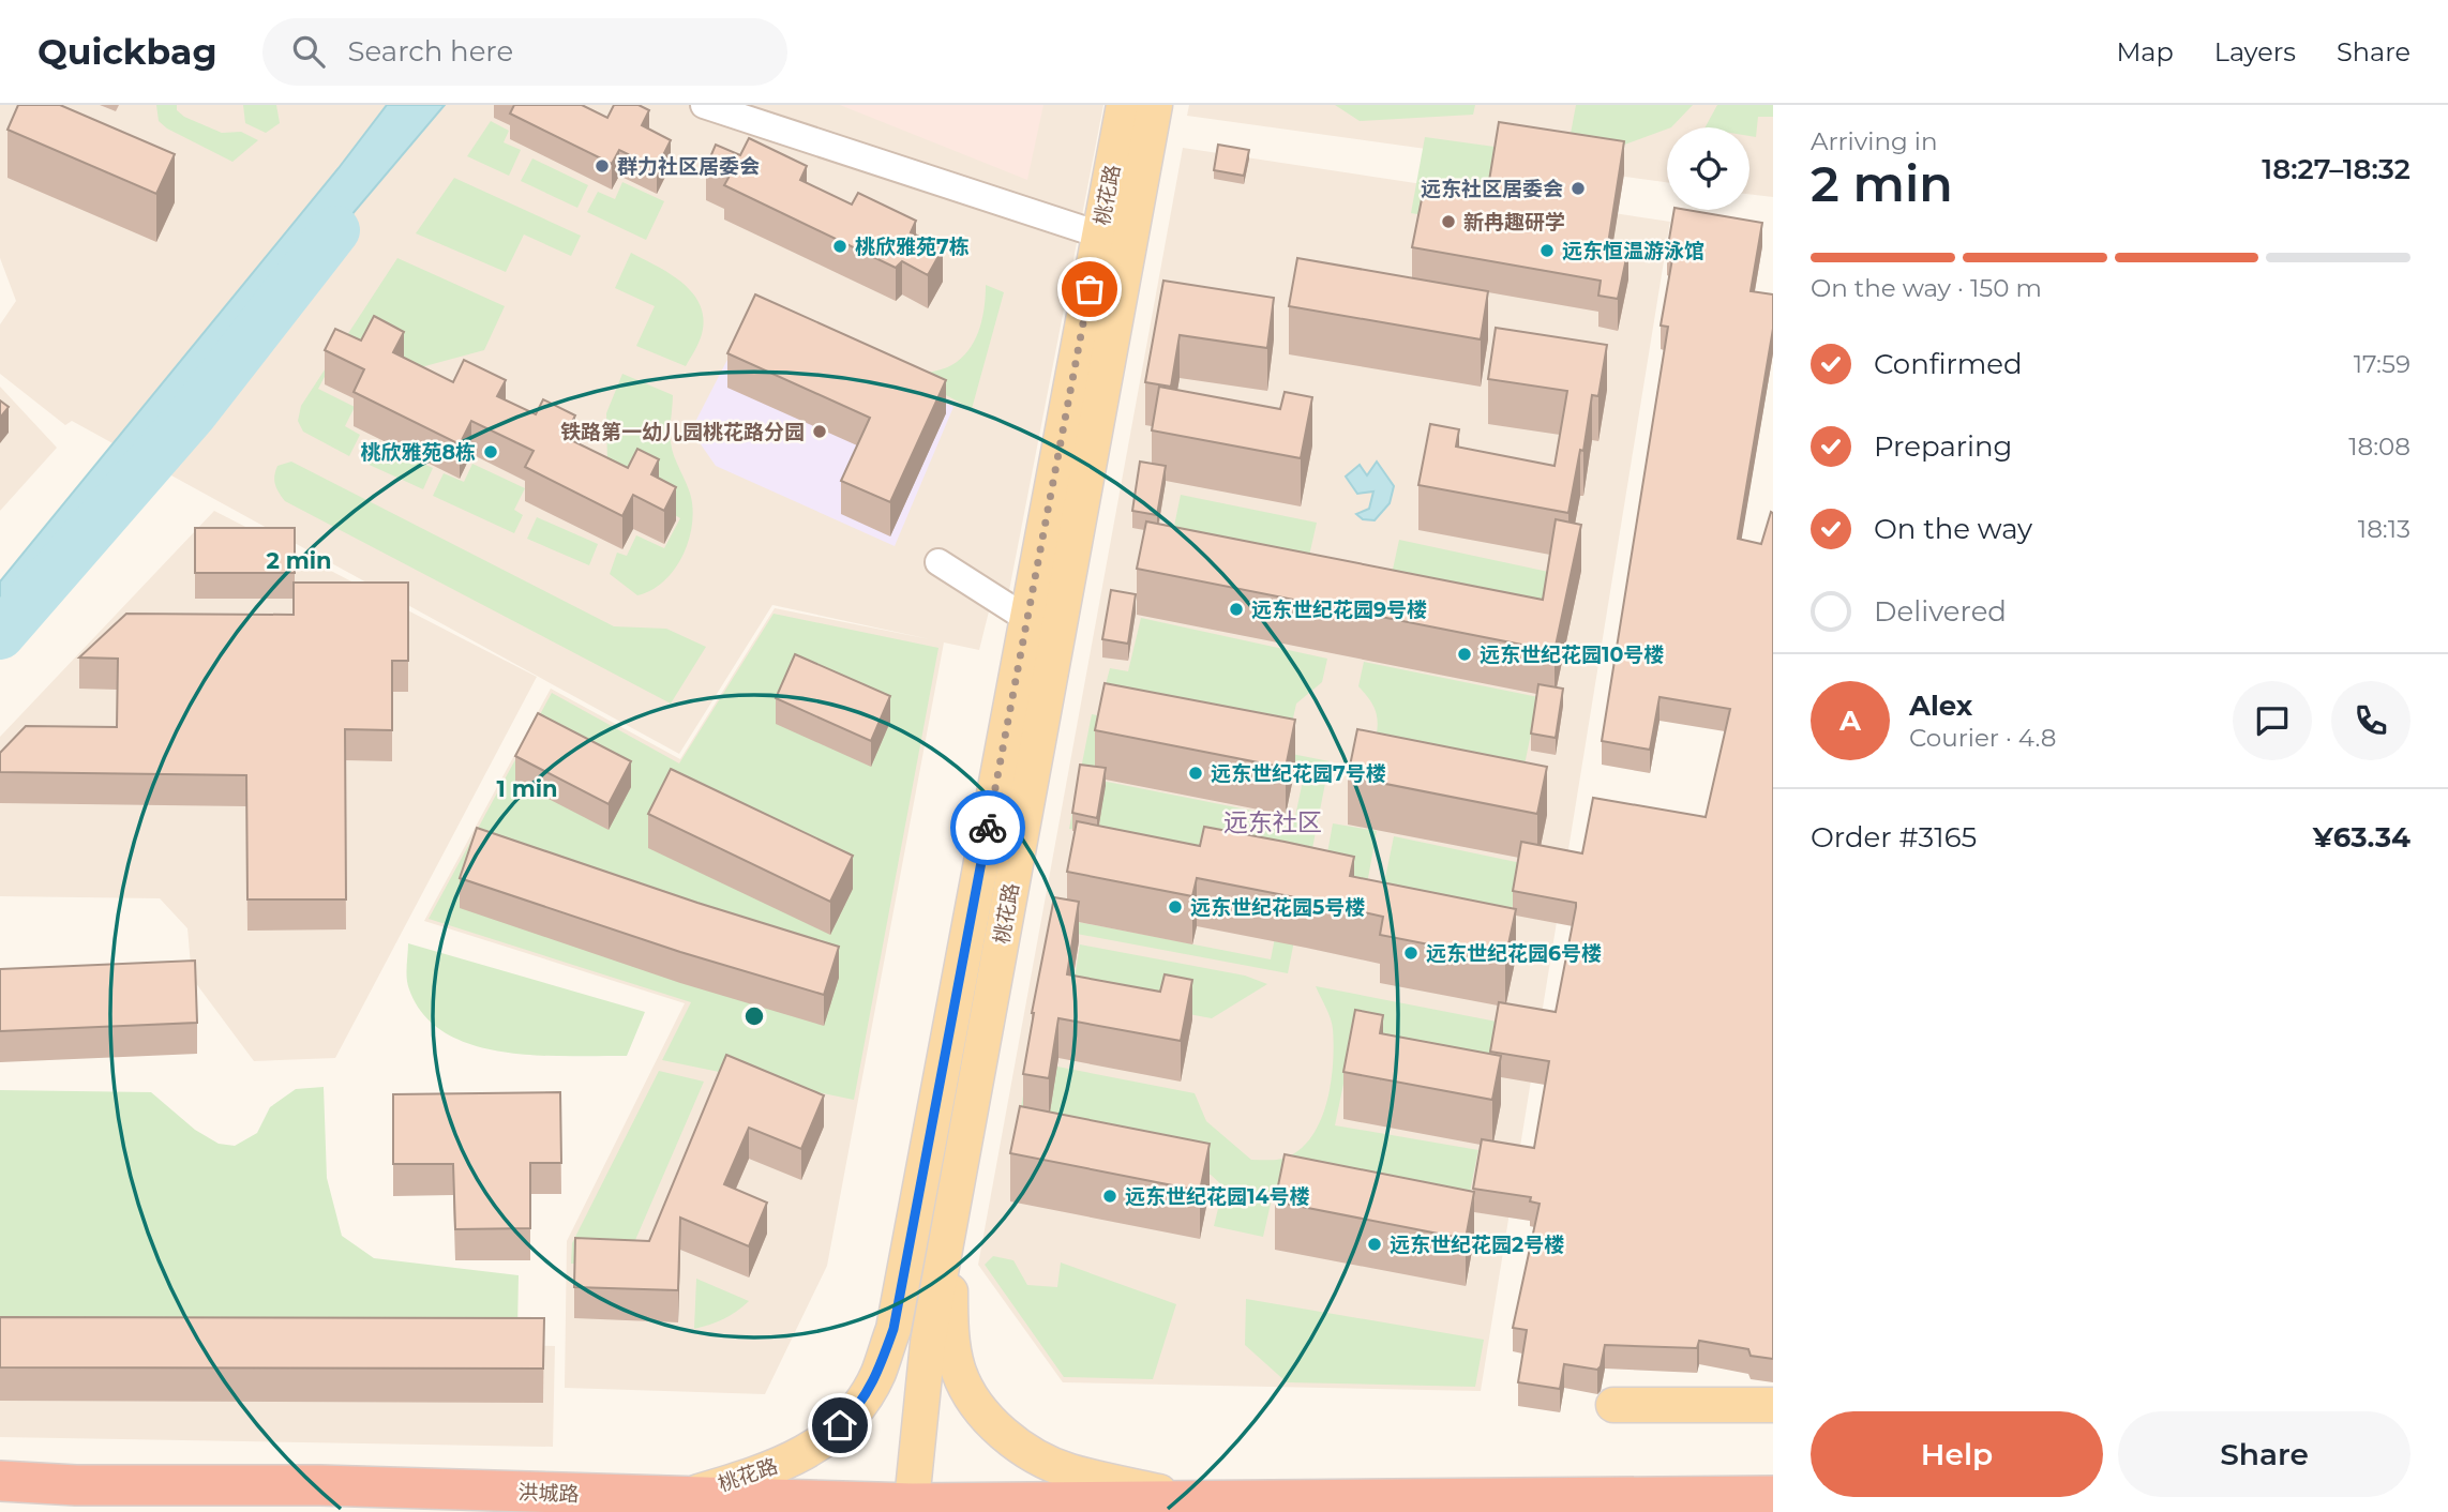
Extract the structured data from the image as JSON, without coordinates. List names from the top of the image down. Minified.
{"streets":{"highway":["洪城路"],"main road":["桃花路"]},"crossings":[["桃花路","洪城路"]],"districts":["远东社区"],"places":["群力社区居委会","远东社区居委会","新冉趣研学","桃欣雅苑7栋","远东恒温游泳馆","铁路第一幼儿园桃花路分园","桃欣雅苑8栋","远东世纪花园9号楼","远东世纪花园10号楼","远东世纪花园7号楼","远东世纪花园5号楼","远东世纪花园6号楼","远东世纪花园14号楼","远东世纪花园2号楼"],"page":{"header":"Quickbag","search":"Search here","nav":["Map","Layers","Share"],"heading":["2 min","Arriving in","18:27–18:32"],"panel":["Alex","Courier · 4.8","Order #3165","¥63.34"],"bar":"On the way · 150 m","list":[["Confirmed","17:59"],["Preparing","18:08"],["On the way","18:13"],"Delivered"],"round":"A","buttons":["Help","Share"]},"rings":["2 min","1 min"]}
